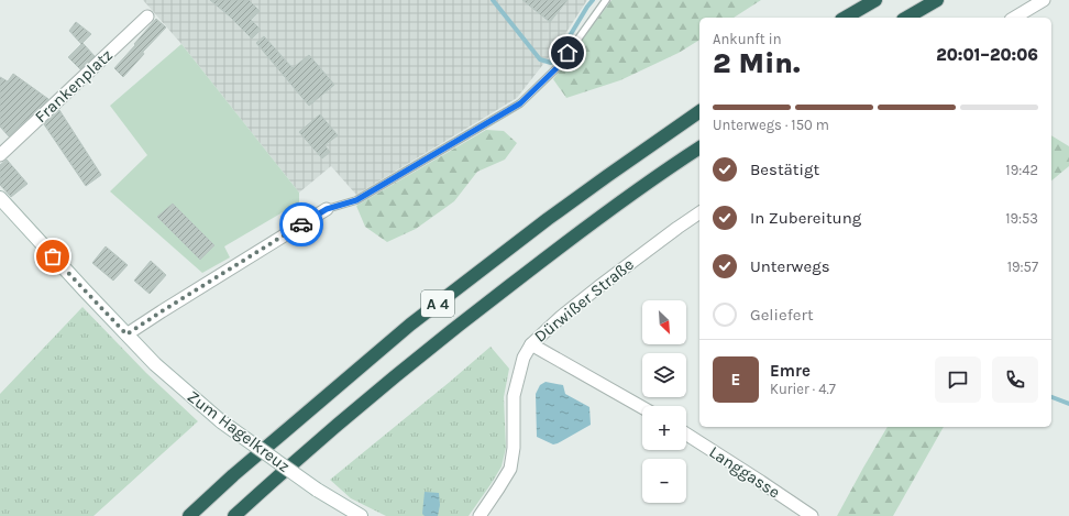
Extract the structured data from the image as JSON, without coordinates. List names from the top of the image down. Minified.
{"streets":{"highway":["A 4"],"street":["Frankenplatz","Dürwißer Straße","Zum Hagelkreuz","Langgasse"]},"north":"bottom right","page":{"heading":["2 Min.","Ankunft in","20:01–20:06"],"panel":["Emre","Kurier · 4.7"],"bar":"Unterwegs · 150 m","list":[["Bestätigt","19:42"],["In Zubereitung","19:53"],["Unterwegs","19:57"],"Geliefert"],"map_buttons":["+","−"],"round":"E"}}
